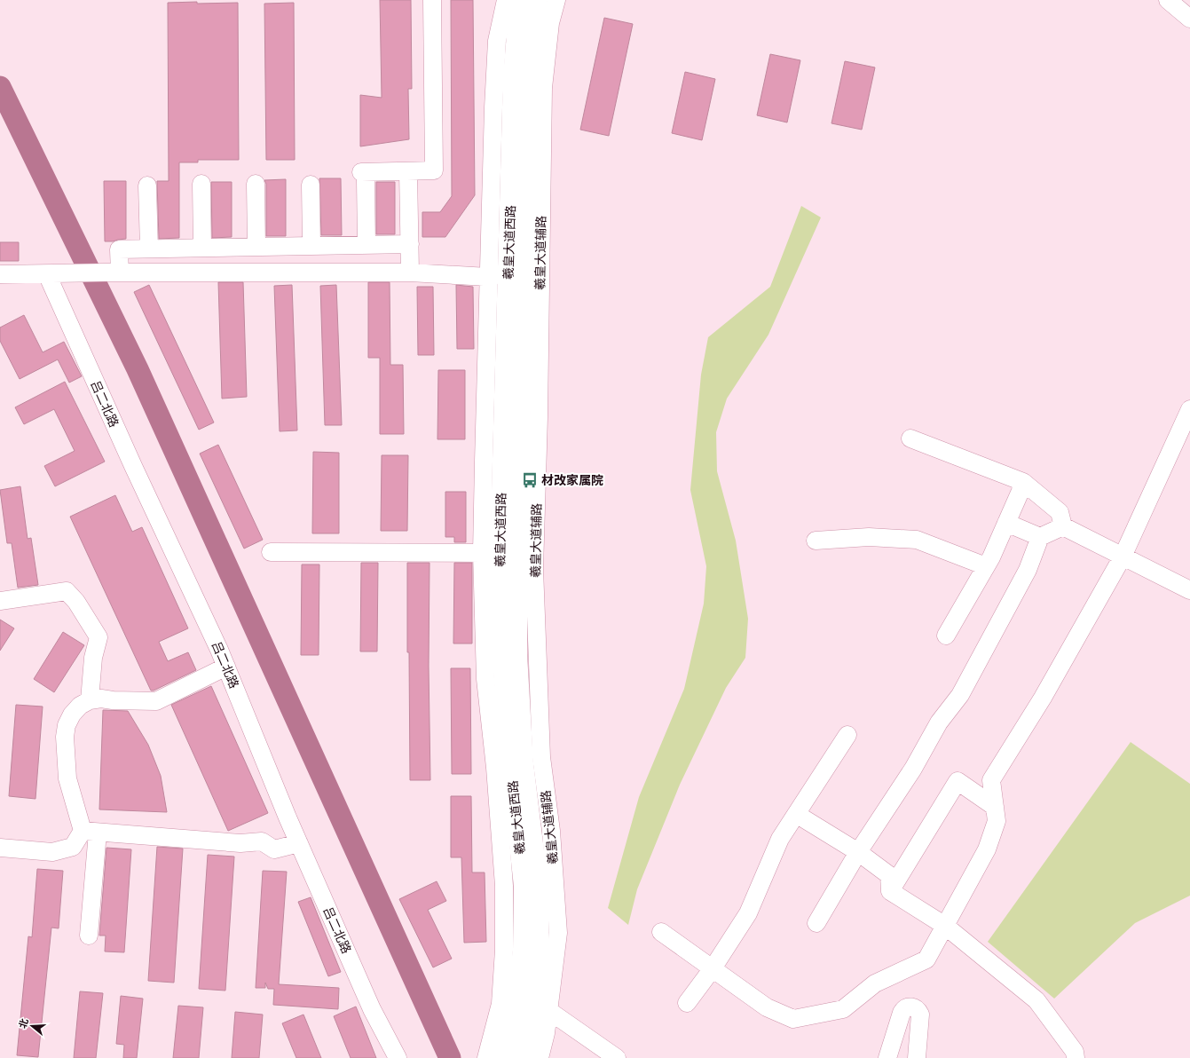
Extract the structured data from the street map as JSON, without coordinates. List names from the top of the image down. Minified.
{"streets":{"main road":["羲皇大道西路"],"street":["羲皇大道辅路","吕二北路"]},"places":{"bus stop":["材改家属院"]},"north":"left"}
